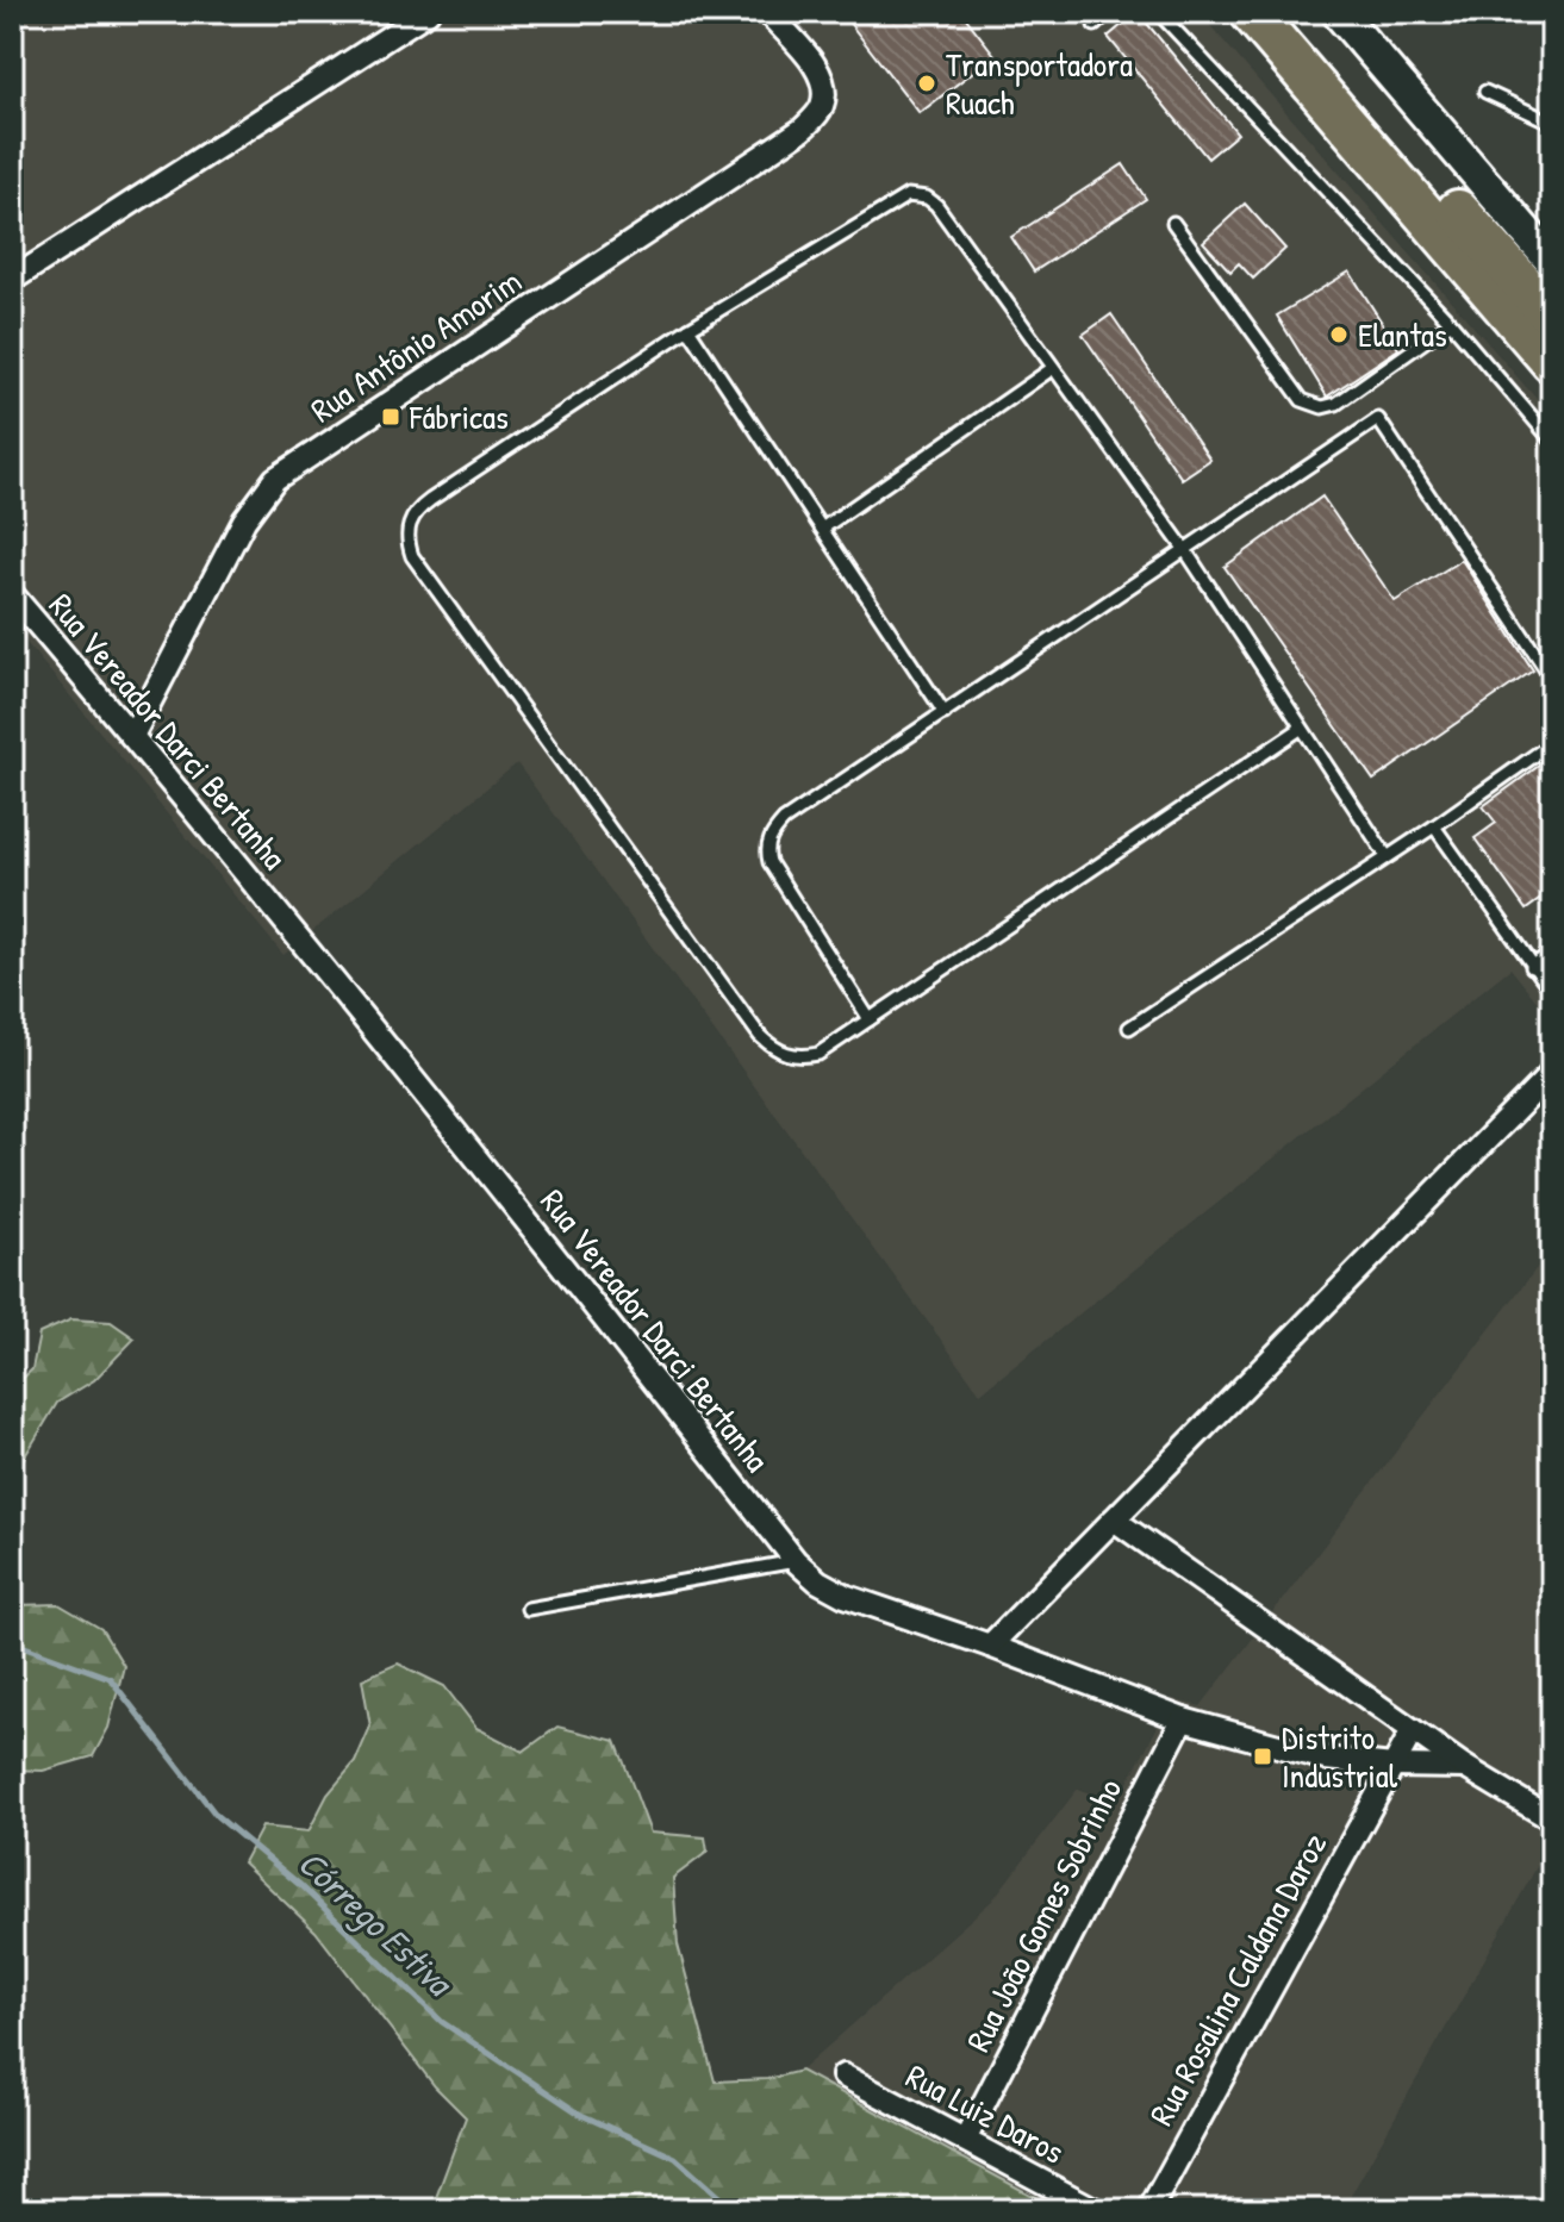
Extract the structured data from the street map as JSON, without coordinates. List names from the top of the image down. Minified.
{"streets":{"street":["Rua Antônio Amorim","Rua Vereador Darci Bertanha","Rua João Gomes Sobrinho","Rua Rosalina Caldana Daroz","Rua Luiz Daros"]},"crossings":[["Rua Antônio Amorim","Rua Vereador Darci Bertanha"],["Rua Vereador Darci Bertanha","Rua João Gomes Sobrinho"],["Rua Vereador Darci Bertanha","Rua Rosalina Caldana Daroz"],["Rua João Gomes Sobrinho","Rua Luiz Daros"]],"water":["Córrego Estiva"],"places":{"other":["Transportadora Ruach","Elantas"],"transit":["Fábricas","Distrito Industrial"]}}
